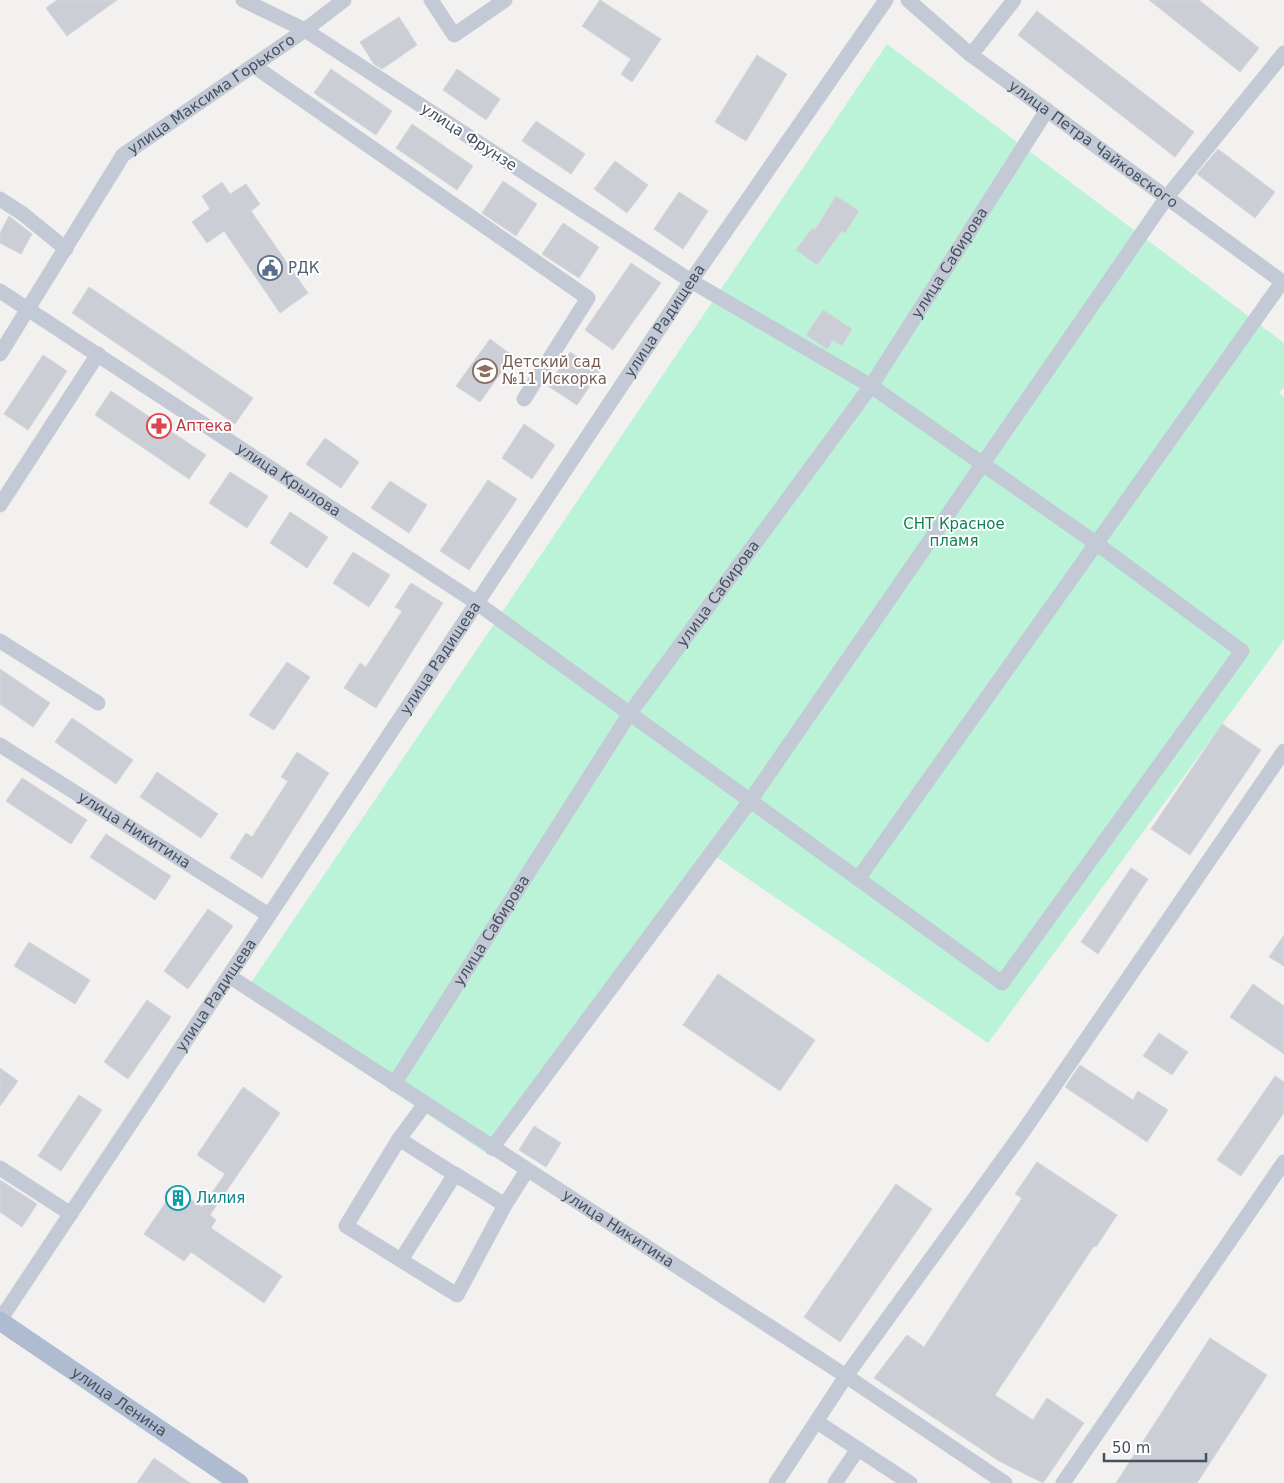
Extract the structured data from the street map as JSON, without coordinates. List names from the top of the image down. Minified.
{"streets":{"main road":["улица Ленина"],"street":["улица Максима Горького","улица Фрунзе","улица Петра Чайковского","улица Сабирова","улица Радищева","улица Крылова","улица Никитина"]},"crossings":[["улица Максима Горького","улица Фрунзе"],["улица Максима Горького","улица Крылова"],["улица Фрунзе","улица Сабирова"],["улица Фрунзе","улица Радищева"],["улица Фрунзе","улица Крылова"],["улица Петра Чайковского","улица Сабирова"],["улица Сабирова","улица Крылова"],["улица Сабирова","улица Никитина"],["улица Радищева","улица Крылова"],["улица Радищева","улица Никитина"],["улица Радищева","улица Ленина"]],"parks":["СНТ Красное пламя"],"places":{"public building":["РДК"],"school or university":["Детский сад №11 Искорка"],"pharmacy":["Аптека"],"building":["Лилия"]},"scale_bar":"50 m"}
